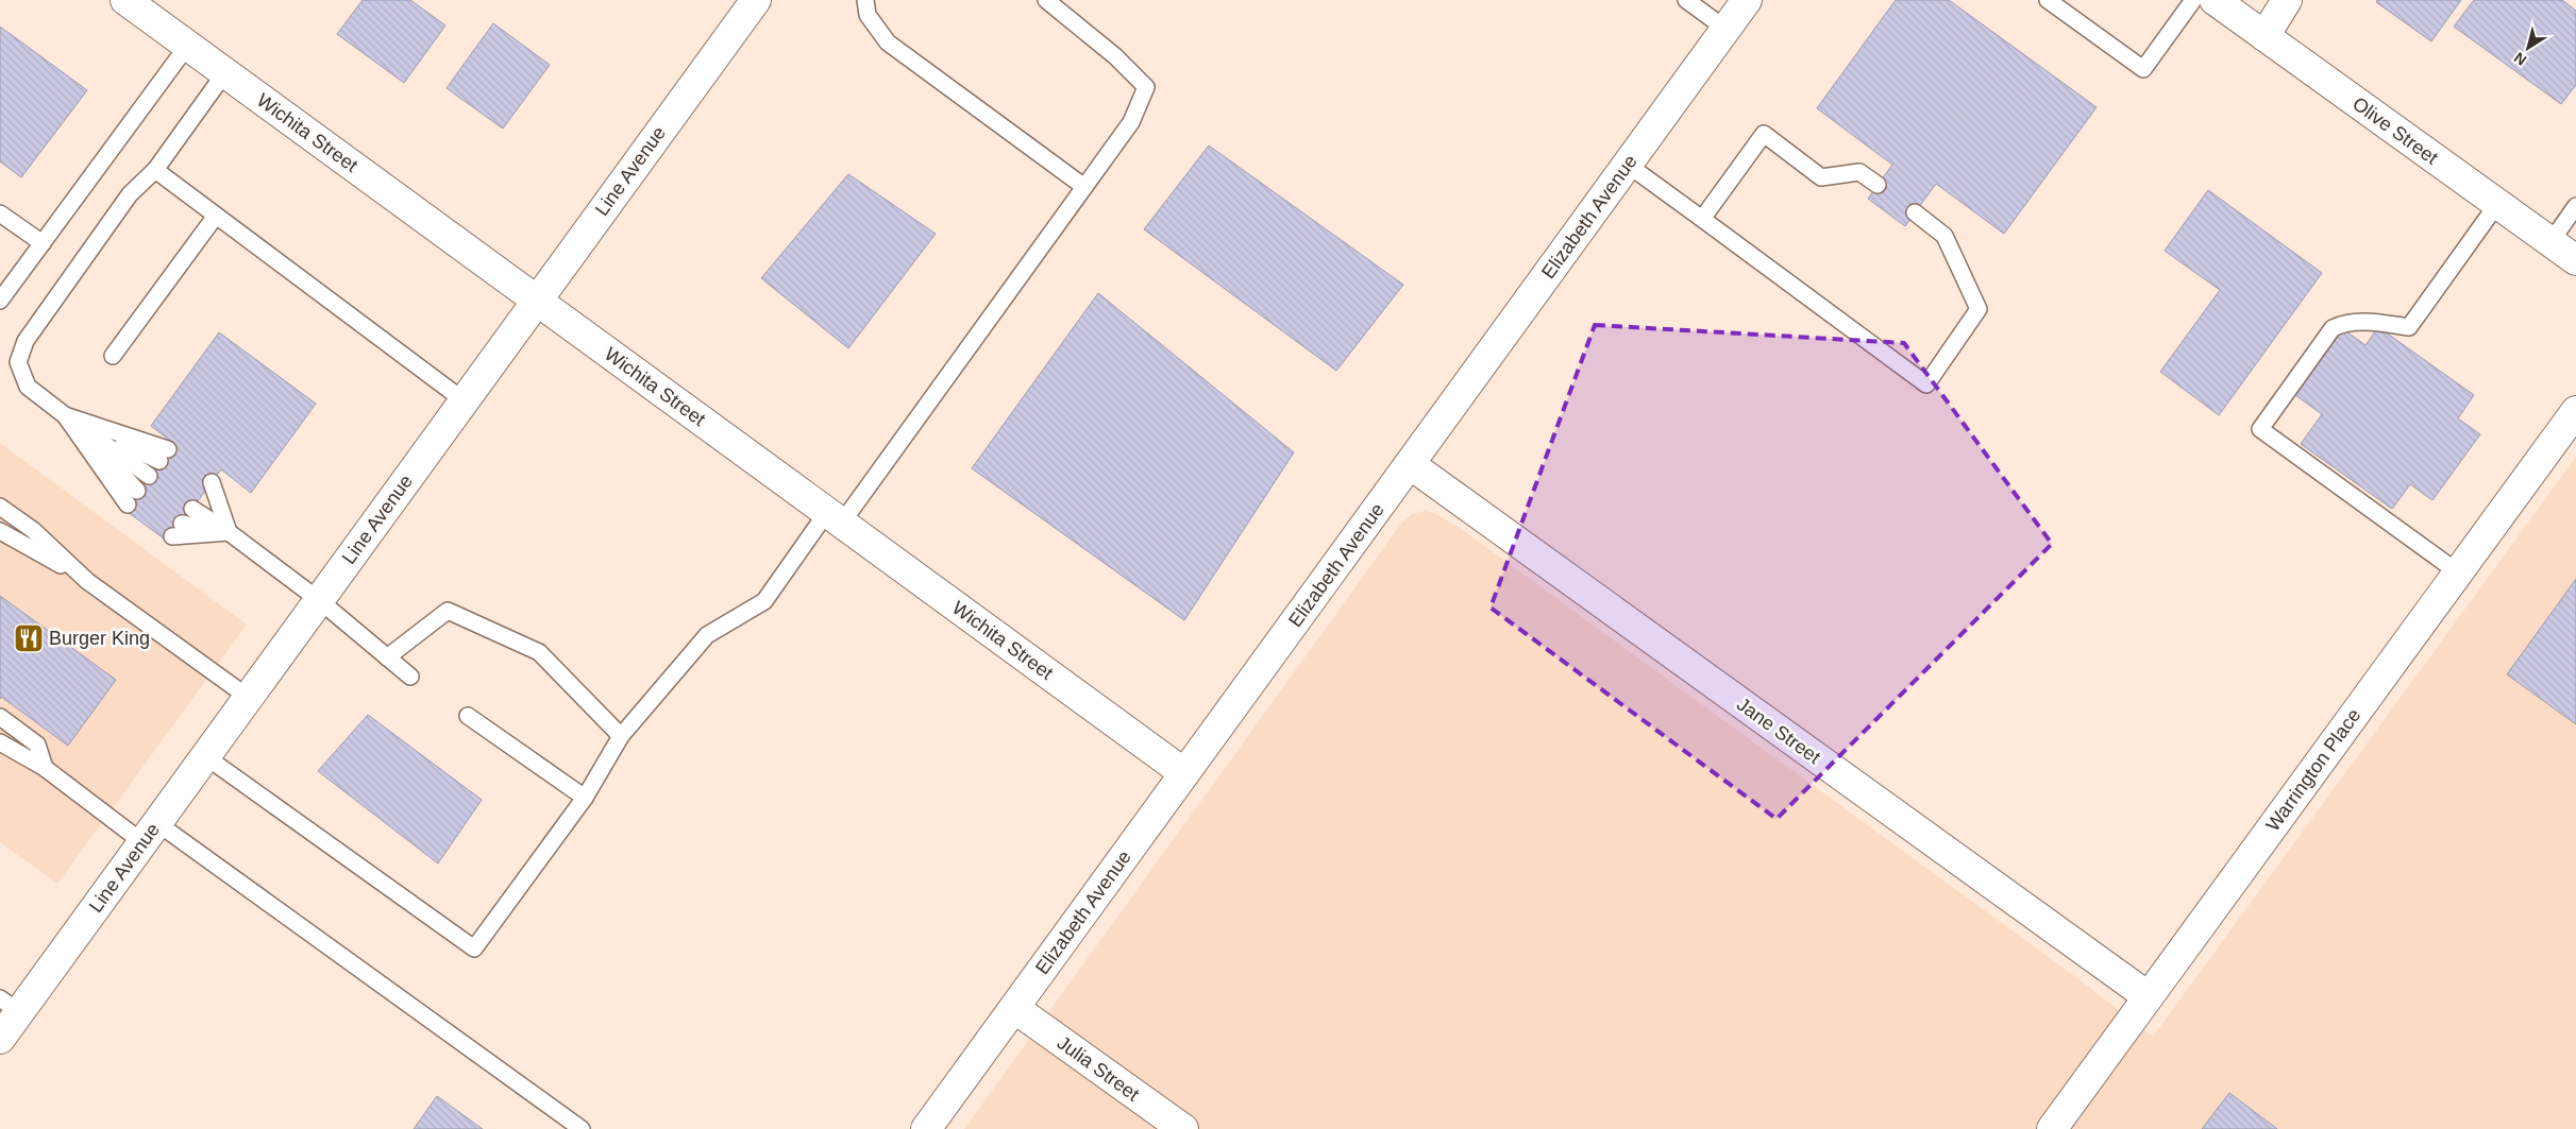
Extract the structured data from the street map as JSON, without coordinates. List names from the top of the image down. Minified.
{"streets":{"street":["Olive Street","Wichita Street","Line Avenue","Elizabeth Avenue","Jane Street","Warrington Place","Julia Street"]},"crossings":[["Wichita Street","Line Avenue"],["Wichita Street","Elizabeth Avenue"],["Elizabeth Avenue","Jane Street"],["Elizabeth Avenue","Julia Street"],["Jane Street","Warrington Place"]],"places":{"restaurant":["Burger King"]},"north":"bottom left"}
